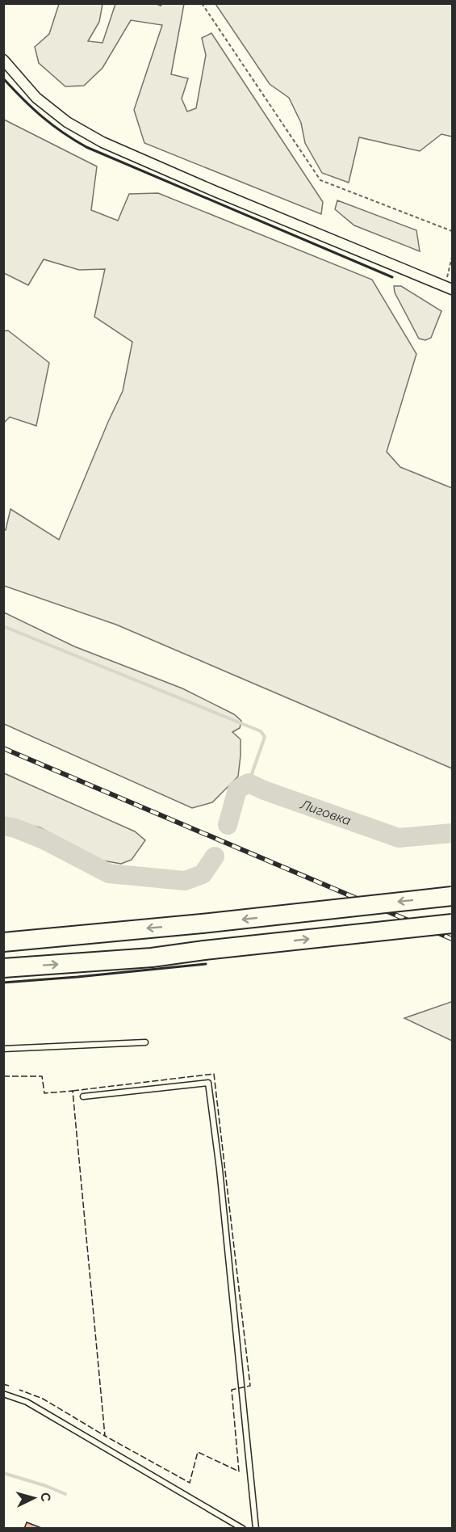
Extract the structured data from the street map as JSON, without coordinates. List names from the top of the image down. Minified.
{"water":["Лиговка"],"north":"right"}
